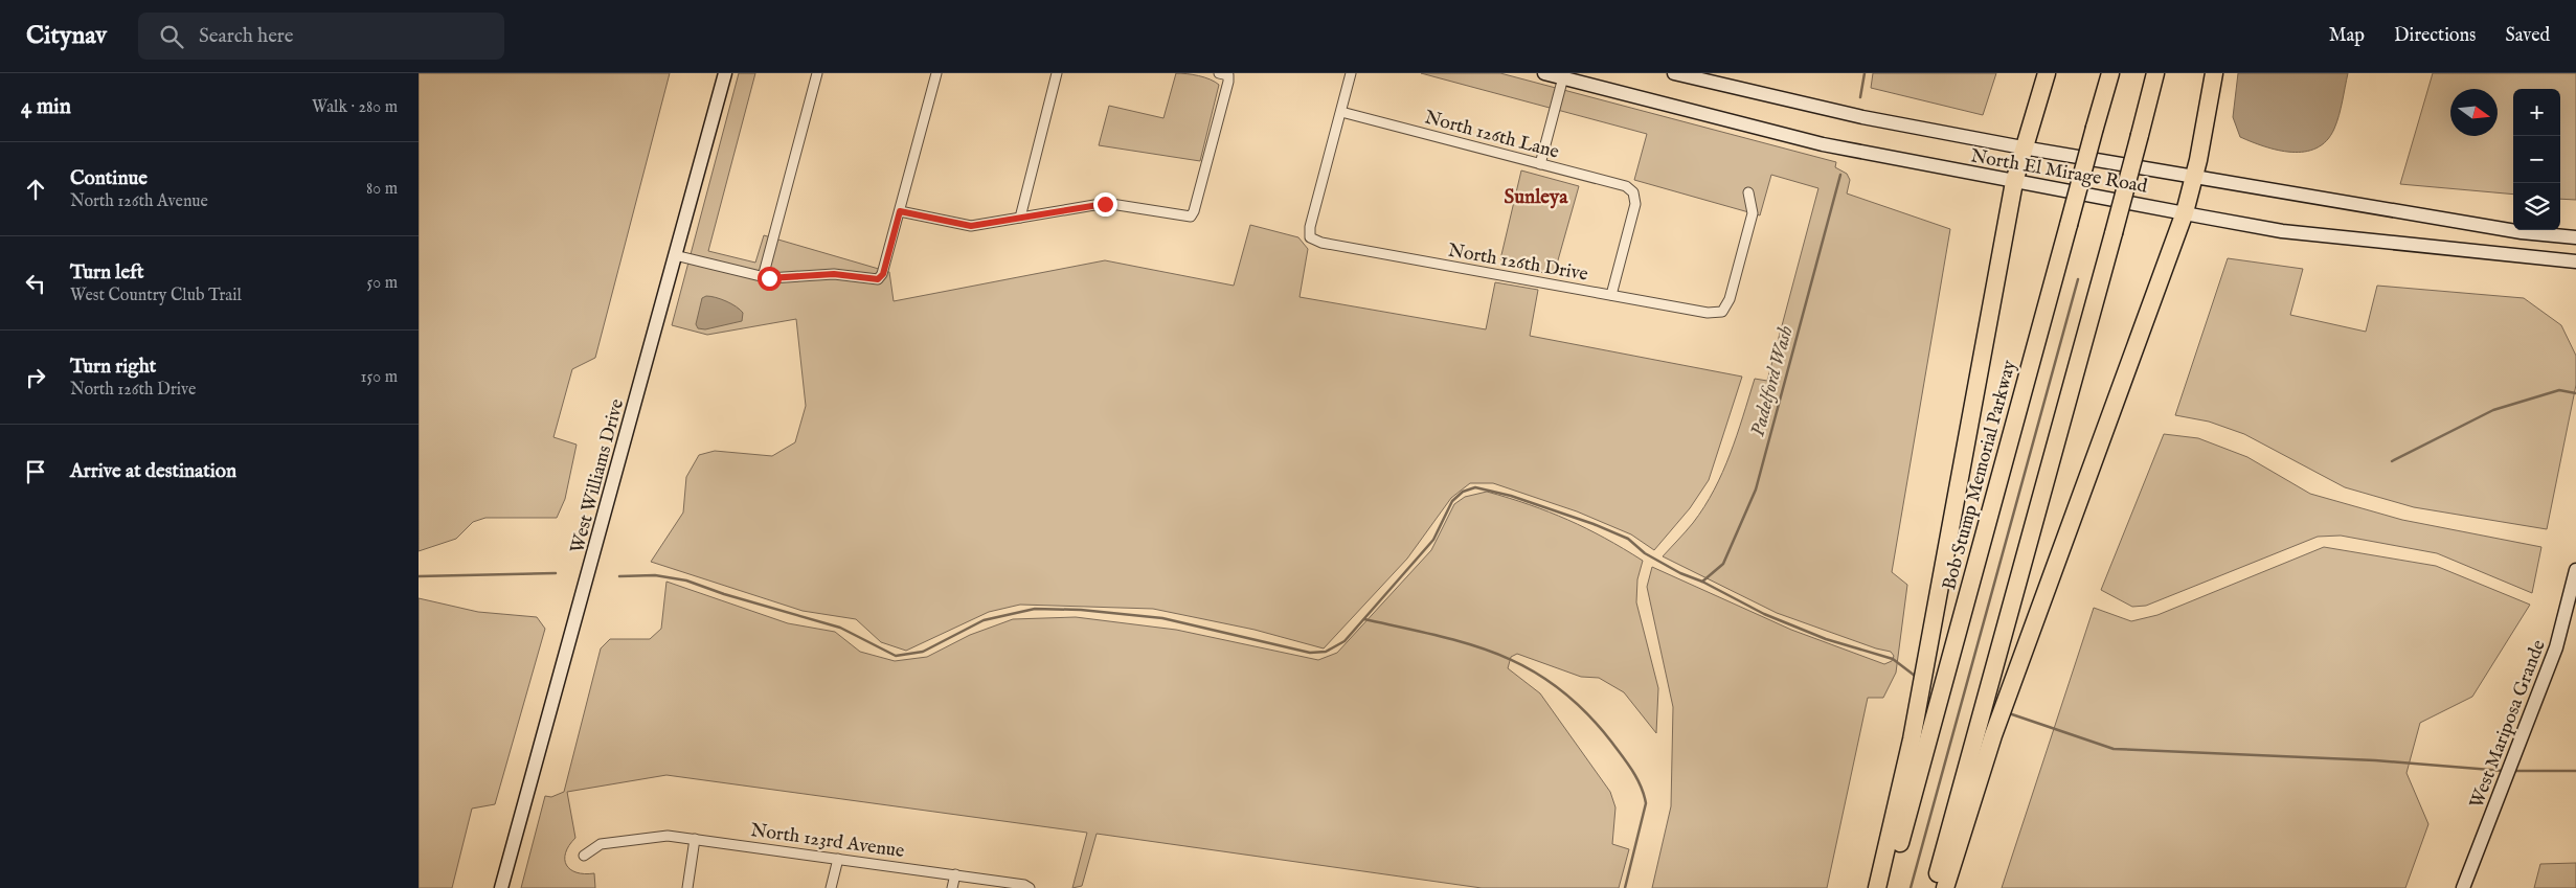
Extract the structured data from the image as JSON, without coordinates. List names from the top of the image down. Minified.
{"streets":{"highway":["Bob Stump Memorial Parkway"],"main road":["North El Mirage Road","West Williams Drive","West Mariposa Grande"],"street":["North 126th Lane","North 126th Drive","North 123rd Avenue"]},"crossings":[["North 126th Lane","North 126th Drive"]],"districts":["Sunleya"],"water":["Padelford Wash"],"north":"right","page":{"header":"Citynav","search":"Search here","nav":["Map","Directions","Saved"],"heading":["4 min","Walk · 280 m"],"map_buttons":["+","−"],"list":[["Continue","North 126th Avenue","80 m"],["Turn left","West Country Club Trail","50 m"],["Turn right","North 126th Drive","150 m"],"Arrive at destination"]}}
